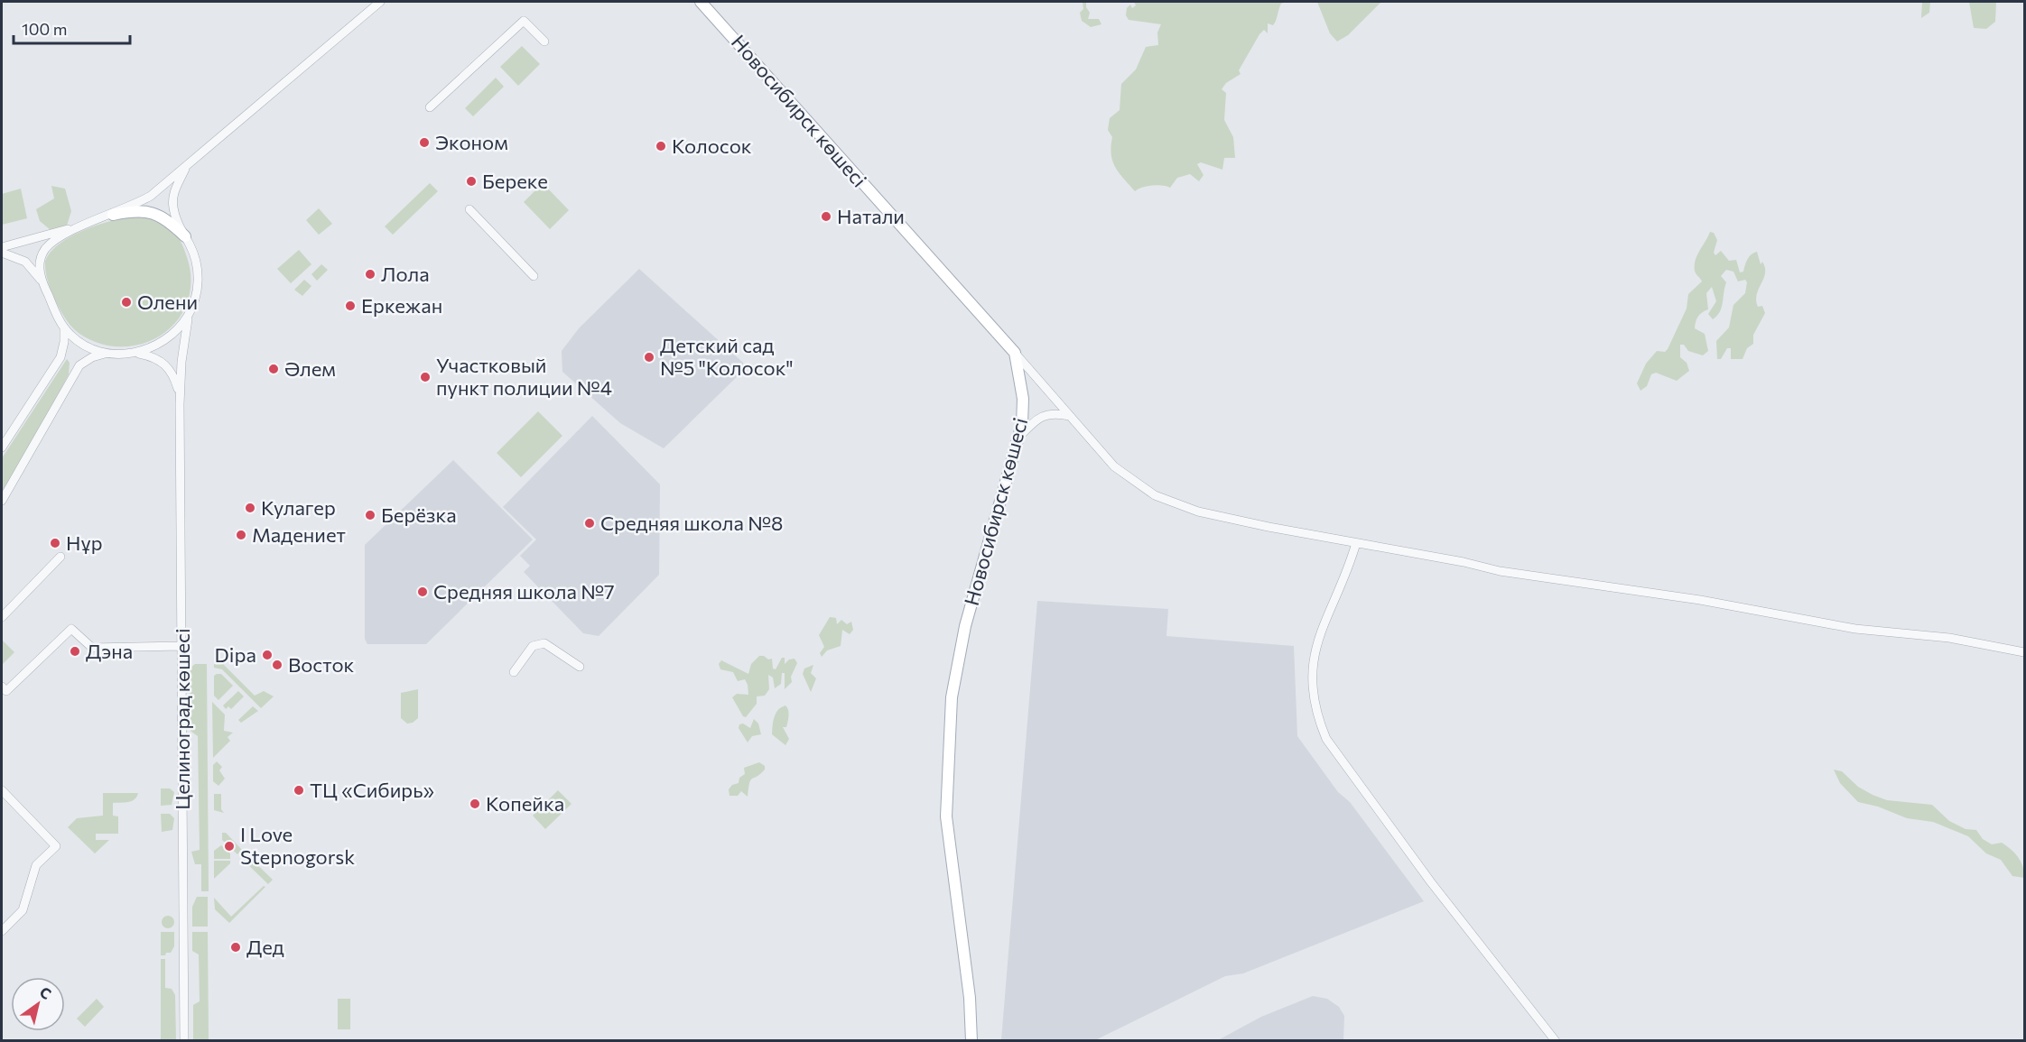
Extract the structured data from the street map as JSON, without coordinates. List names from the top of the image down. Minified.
{"streets":{"main road":["Новосибирск көшесі"],"street":["Целиноград көшесі"]},"places":["Эконом","Колосок","Береке","Натали","Лола","Олени","Еркежан","Детский сад №5 \"Колосок\"","Әлем","Участковый пункт полиции №4","Кулагер","Берёзка","Средняя школа №8","Мадениет","Нұр","Средняя школа №7","Дэна","Dipa","Восток","ТЦ «Сибирь»","Копейка","I Love Stepnogorsk","Дед"],"scale_bar":"100 m","north":"top right"}
